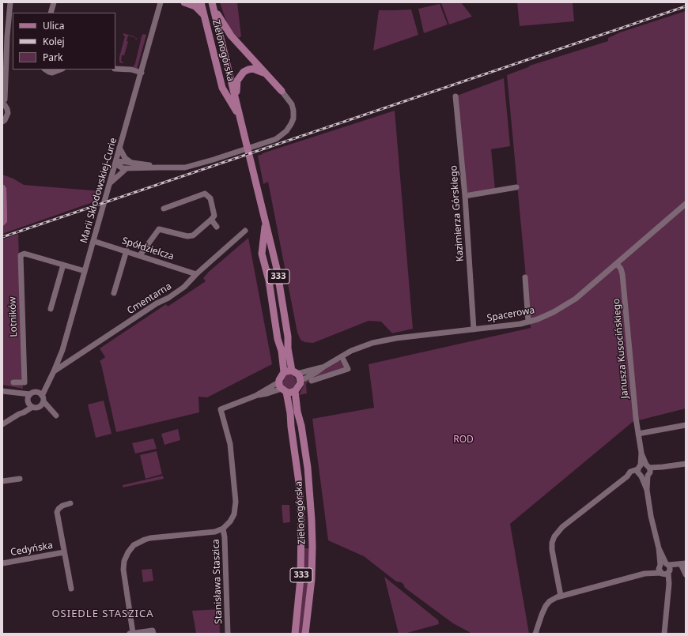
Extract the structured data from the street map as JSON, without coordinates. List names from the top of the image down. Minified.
{"streets":{"main road":["Zielonogórska","333"],"street":["Marii Skłodowskiej-Curie","Kazimierza Górskiego","Spółdzielcza","Cmentarna","Spacerowa","Lotników","Janusza Kusocińskiego","Cedyńska","Stanisława Staszica"]},"crossings":[["Zielonogórska","Spacerowa"],["Marii Skłodowskiej-Curie","Spółdzielcza"],["Marii Skłodowskiej-Curie","Cmentarna"],["Kazimierza Górskiego","Spacerowa"],["Spółdzielcza","Cmentarna"],["Spacerowa","Janusza Kusocińskiego"]],"districts":["OSIEDLE STASZICA"],"parks":["ROD"],"legend":["Ulica","Kolej","Park"]}
